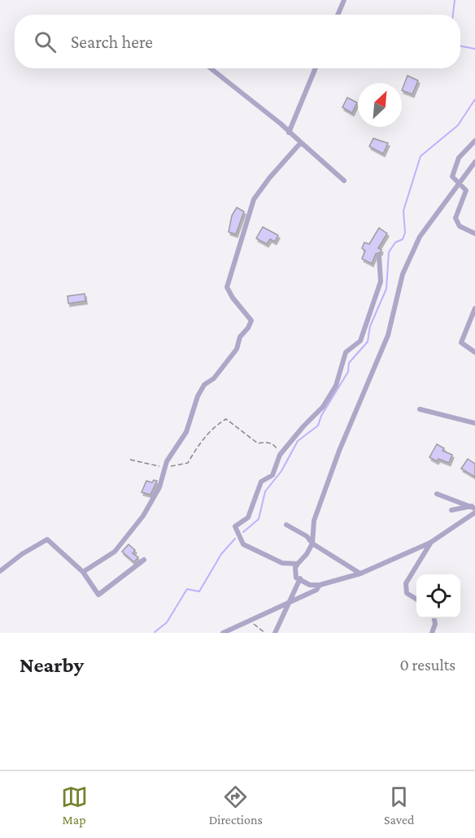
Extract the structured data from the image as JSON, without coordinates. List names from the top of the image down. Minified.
{"north":"top right","page":{"search":"Search here","heading":["Nearby","0 results"],"nav":["Map","Directions","Saved"]}}
